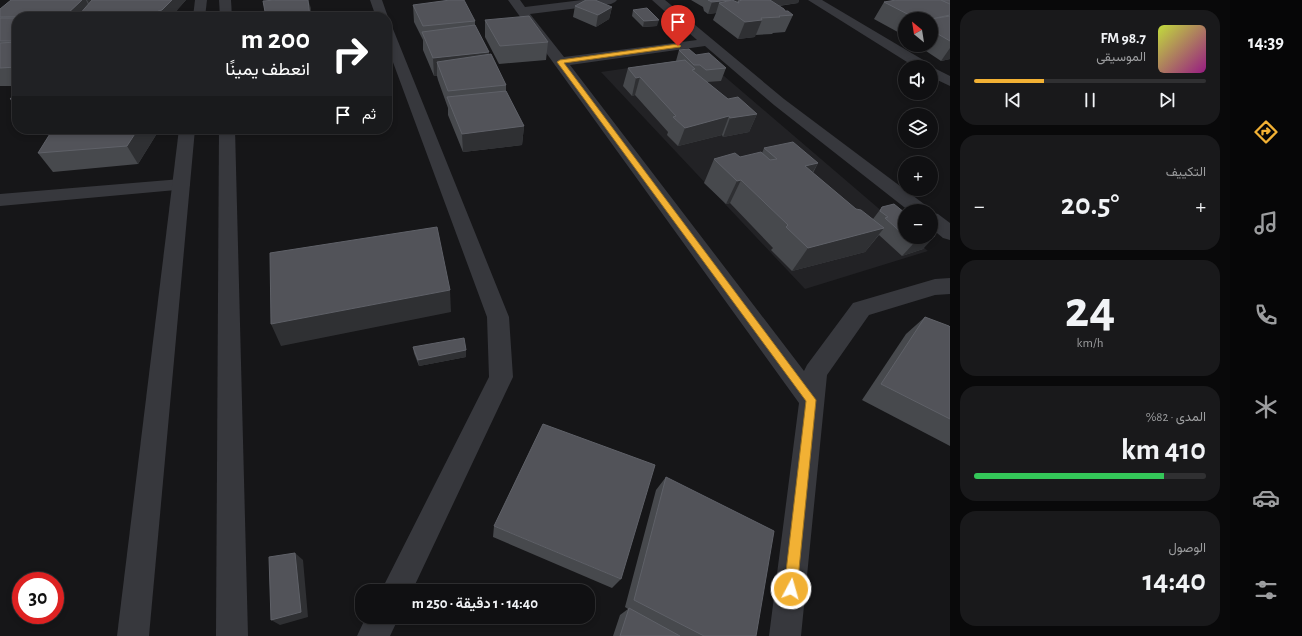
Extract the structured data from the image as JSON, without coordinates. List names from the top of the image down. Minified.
{"north":"top left","page":{"tabs":"14:39","map_buttons":["+","−"],"turn":["200 m","انعطف يمينًا"],"song":["98.7 FM","الموسيقى"],"then":"ثم","tile":["التكييف",["24","km/h"],["المدى · 82%","410 km"],["الوصول","14:40"]],"heat":["−","20.5°","+"],"limit":"30","trip":"14:40 · 1 دقيقة · 250 m"}}
